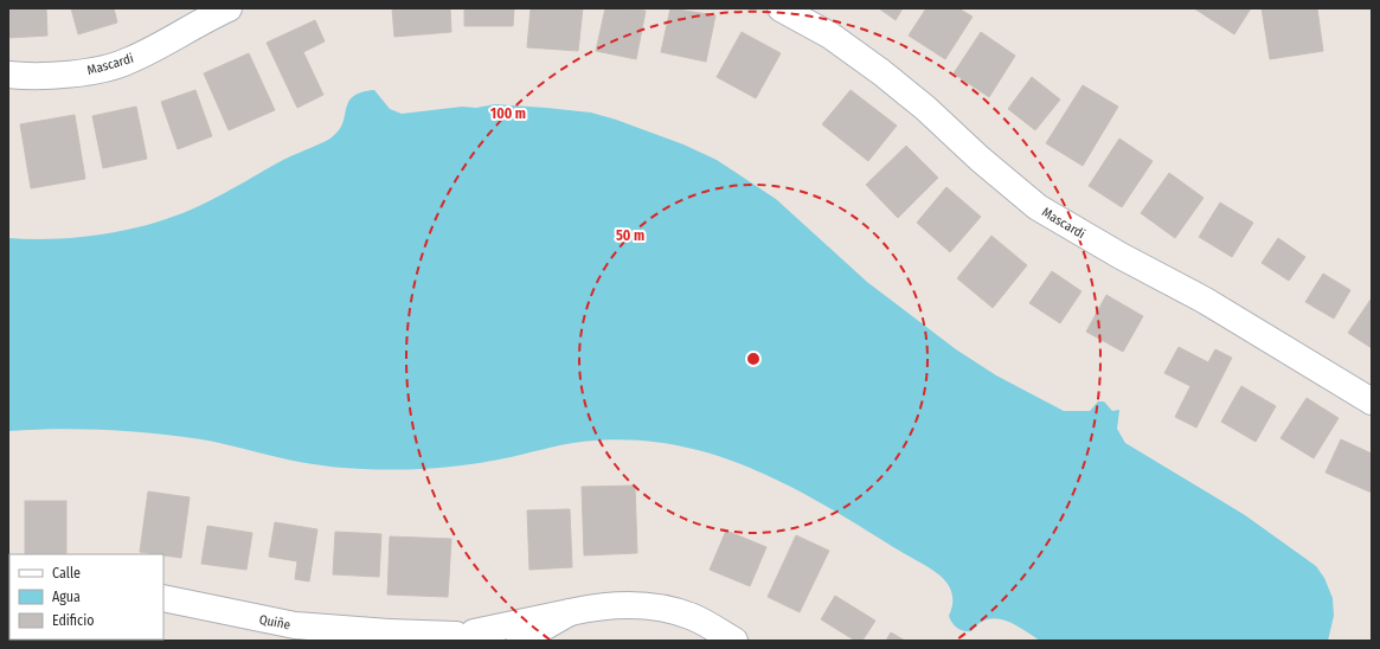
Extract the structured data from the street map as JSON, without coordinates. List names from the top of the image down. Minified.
{"streets":{"street":["Mascardi","Quiñe"]},"legend":["Calle","Agua","Edificio"],"rings":["100 m","50 m"]}
